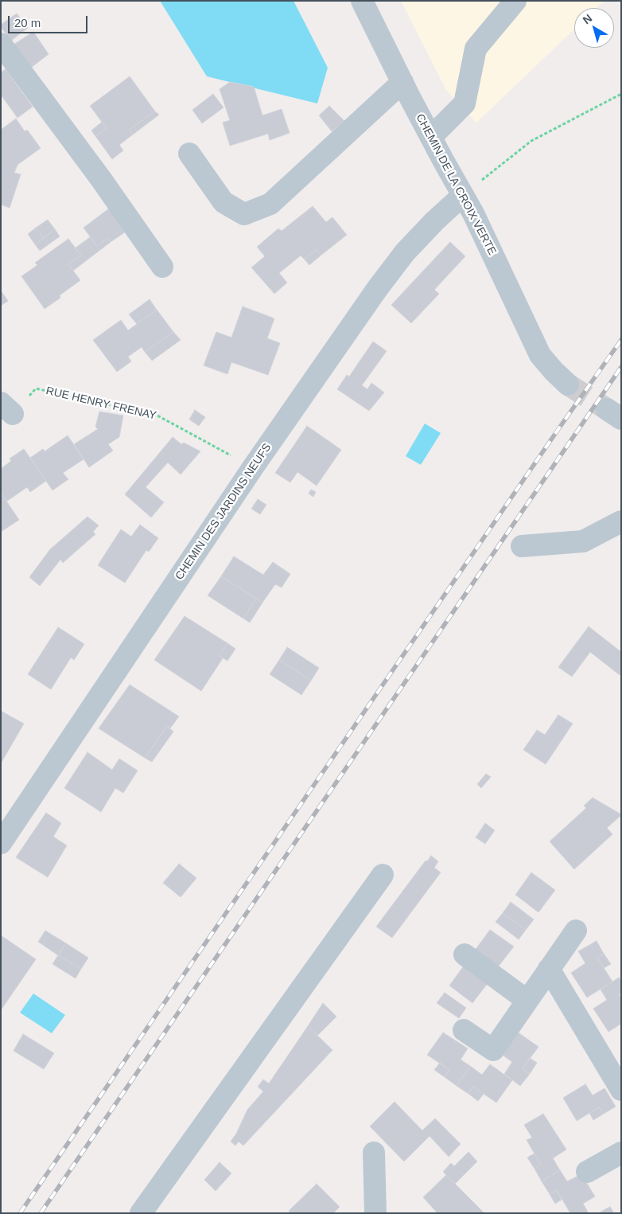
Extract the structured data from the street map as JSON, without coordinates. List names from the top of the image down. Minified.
{"streets":{"street":["CHEMIN DE LA CROIX VERTE","CHEMIN DES JARDINS NEUFS"],"path":["RUE HENRY FRENAY"]},"crossings":[["CHEMIN DE LA CROIX VERTE","CHEMIN DES JARDINS NEUFS"],["RUE HENRY FRENAY","CHEMIN DES JARDINS NEUFS"]],"scale_bar":"20 m","north":"top left"}
